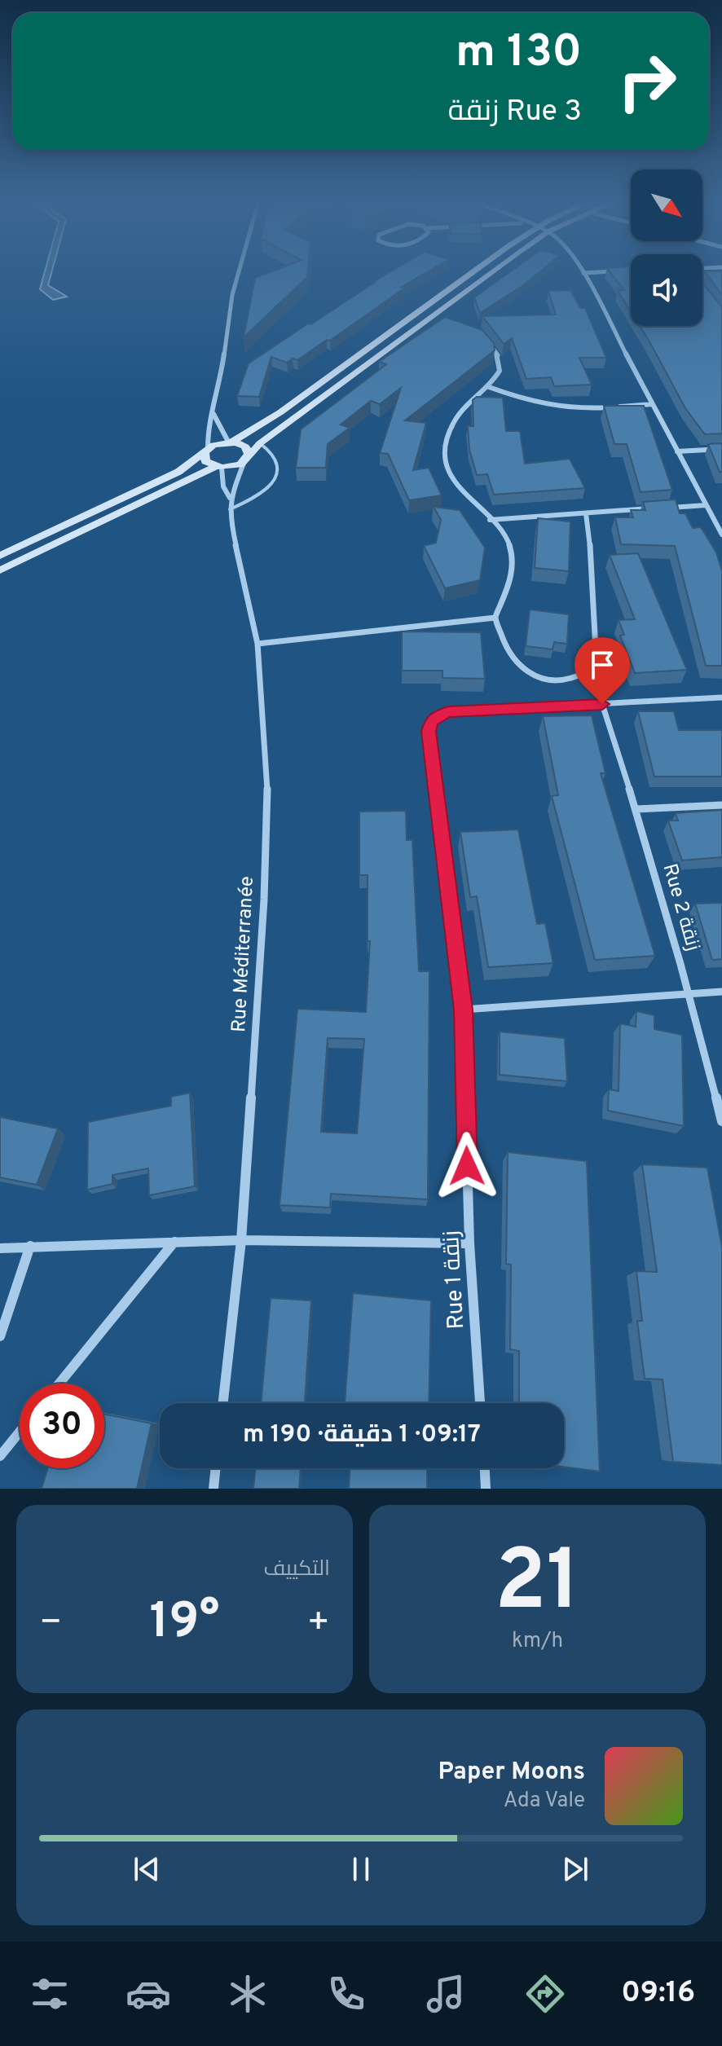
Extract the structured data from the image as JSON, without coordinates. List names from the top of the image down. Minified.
{"streets":{"street":["Rue 2 زنقة","Rue Méditerranée","Rue 1 زنقة"]},"crossings":[["Rue 2 زنقة","Rue 1 زنقة"]],"north":"bottom right","page":{"turn":["130 m","Rue 3 زنقة"],"limit":"30","trip":"09:17 · 1 دقيقة · 190 m","tile":[["21","km/h"],"التكييف"],"heat":["−","19°","+"],"song":["Paper Moons","Ada Vale"],"tabs":"09:16"}}
